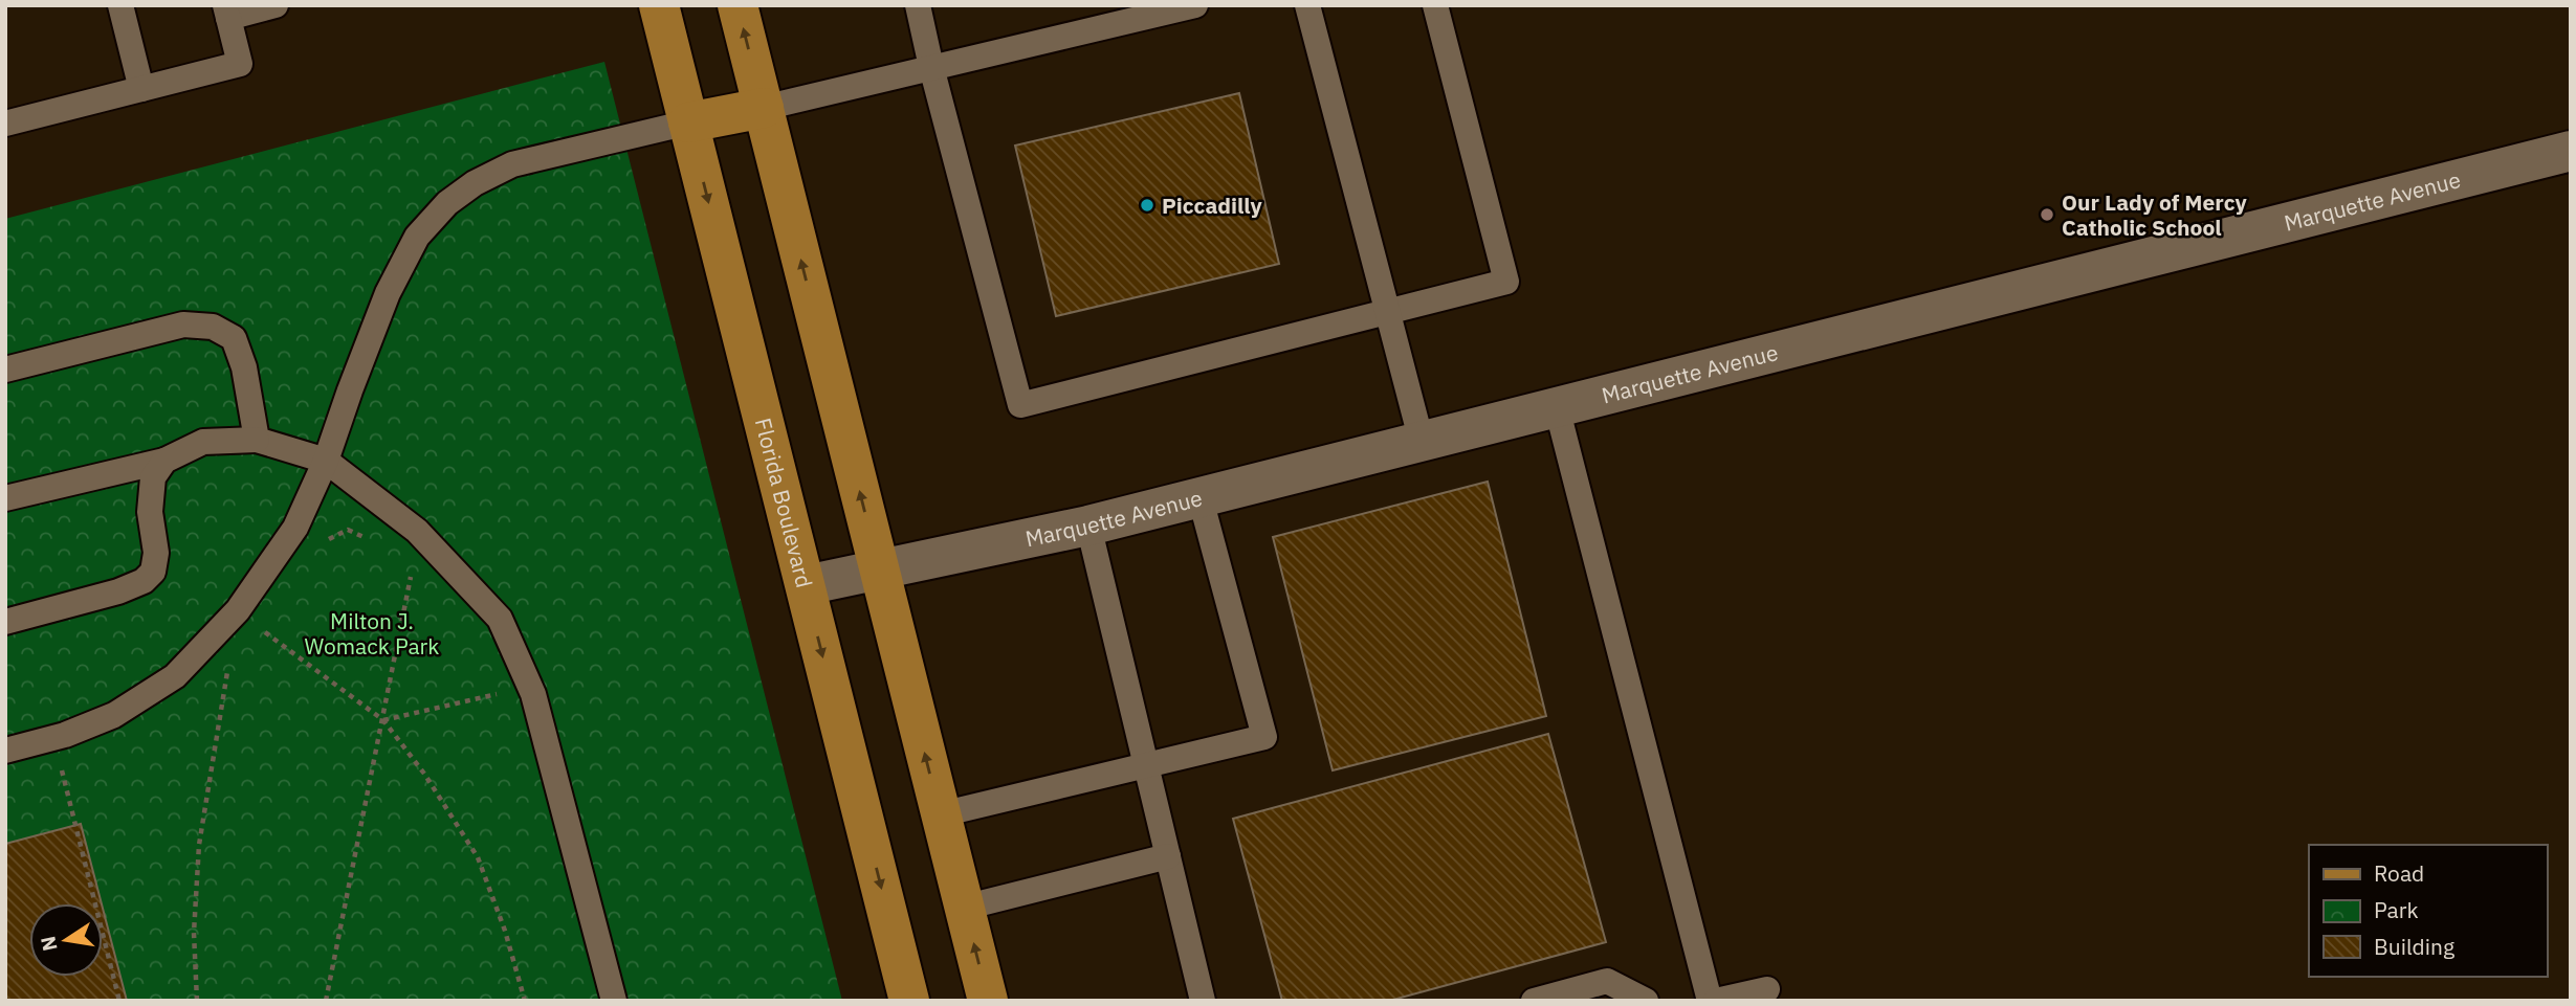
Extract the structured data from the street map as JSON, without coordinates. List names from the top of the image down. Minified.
{"streets":{"main road":["Florida Boulevard"],"street":["Marquette Avenue"]},"crossings":[["Marquette Avenue","Florida Boulevard"]],"parks":["Milton J. Womack Park"],"places":["Piccadilly","Our Lady of Mercy Catholic School"],"legend":["Road","Park","Building"],"north":"left"}
